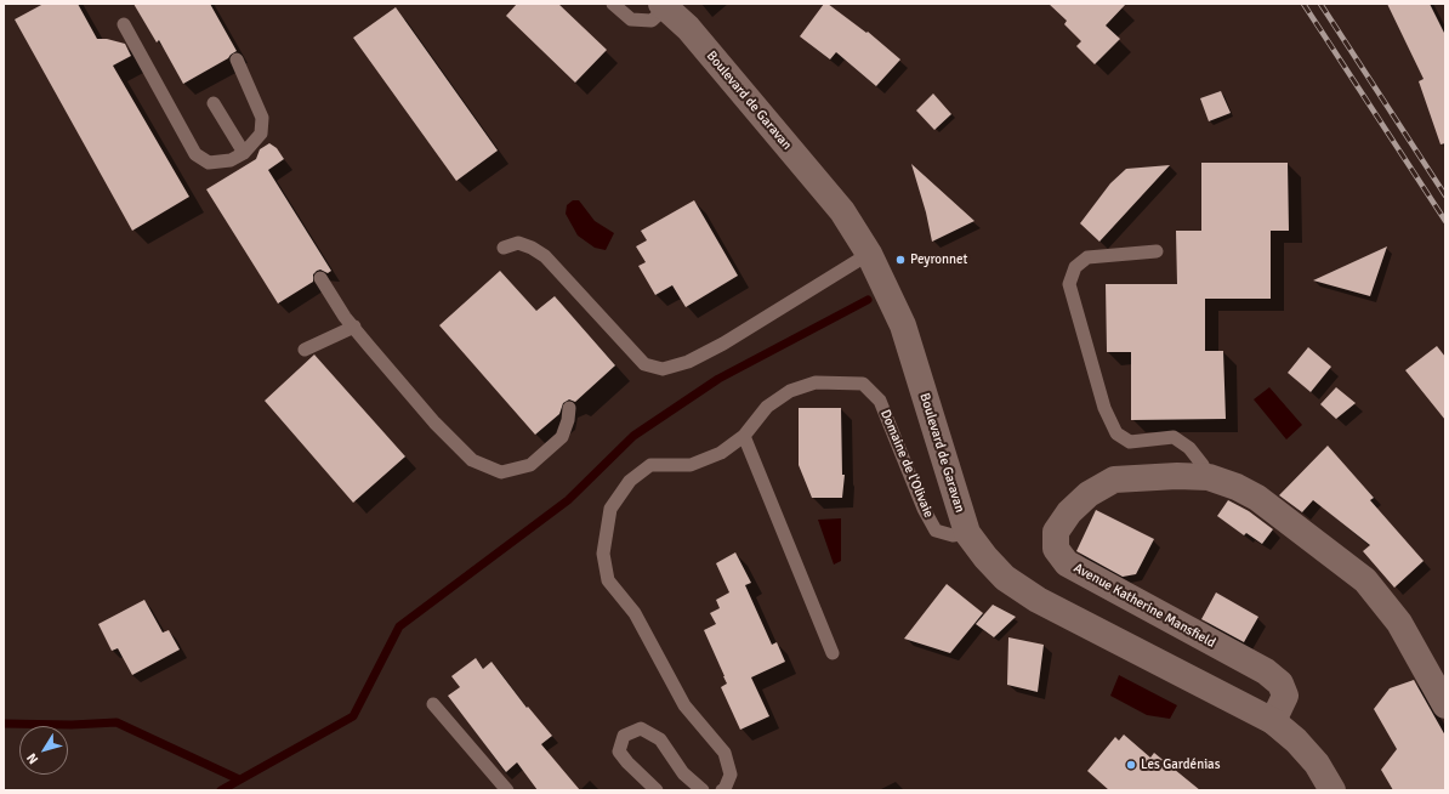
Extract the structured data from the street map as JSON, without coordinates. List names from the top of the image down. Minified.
{"streets":{"street":["Boulevard de Garavan","Avenue Katherine Mansfield"],"lane":["Domaine de l'Olivaie"]},"crossings":[["Boulevard de Garavan","Domaine de l'Olivaie"],["Boulevard de Garavan","Avenue Katherine Mansfield"]],"places":["Peyronnet","Les Gardénias"],"north":"bottom left"}
